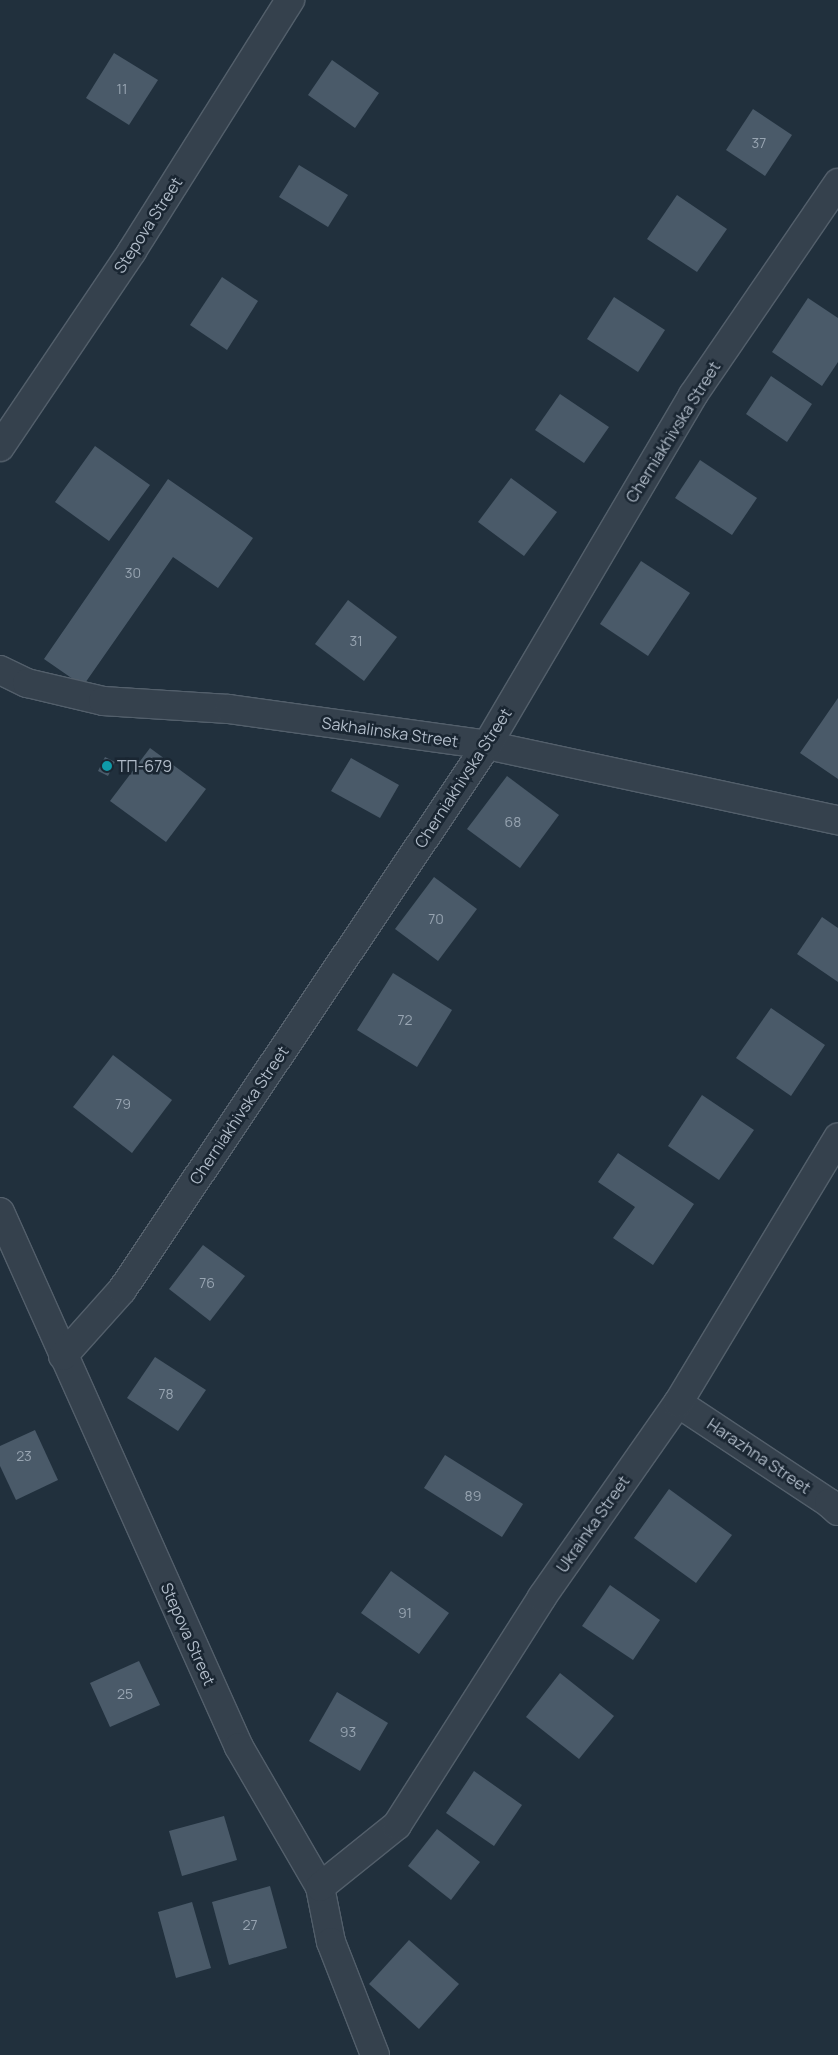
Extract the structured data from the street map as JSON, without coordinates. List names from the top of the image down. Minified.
{"streets":{"street":["Stepova Street","Cherniakhivska Street","Sakhalinska Street","Harazhna Street","Ukrainka Street"]},"crossings":[["Stepova Street","Cherniakhivska Street"],["Stepova Street","Ukrainka Street"],["Cherniakhivska Street","Sakhalinska Street"],["Harazhna Street","Ukrainka Street"]],"places":["ТП-679"],"house_numbers":["11","37","30","31","68","70","72","79","76","78","23","89","91","25","93","27"]}
